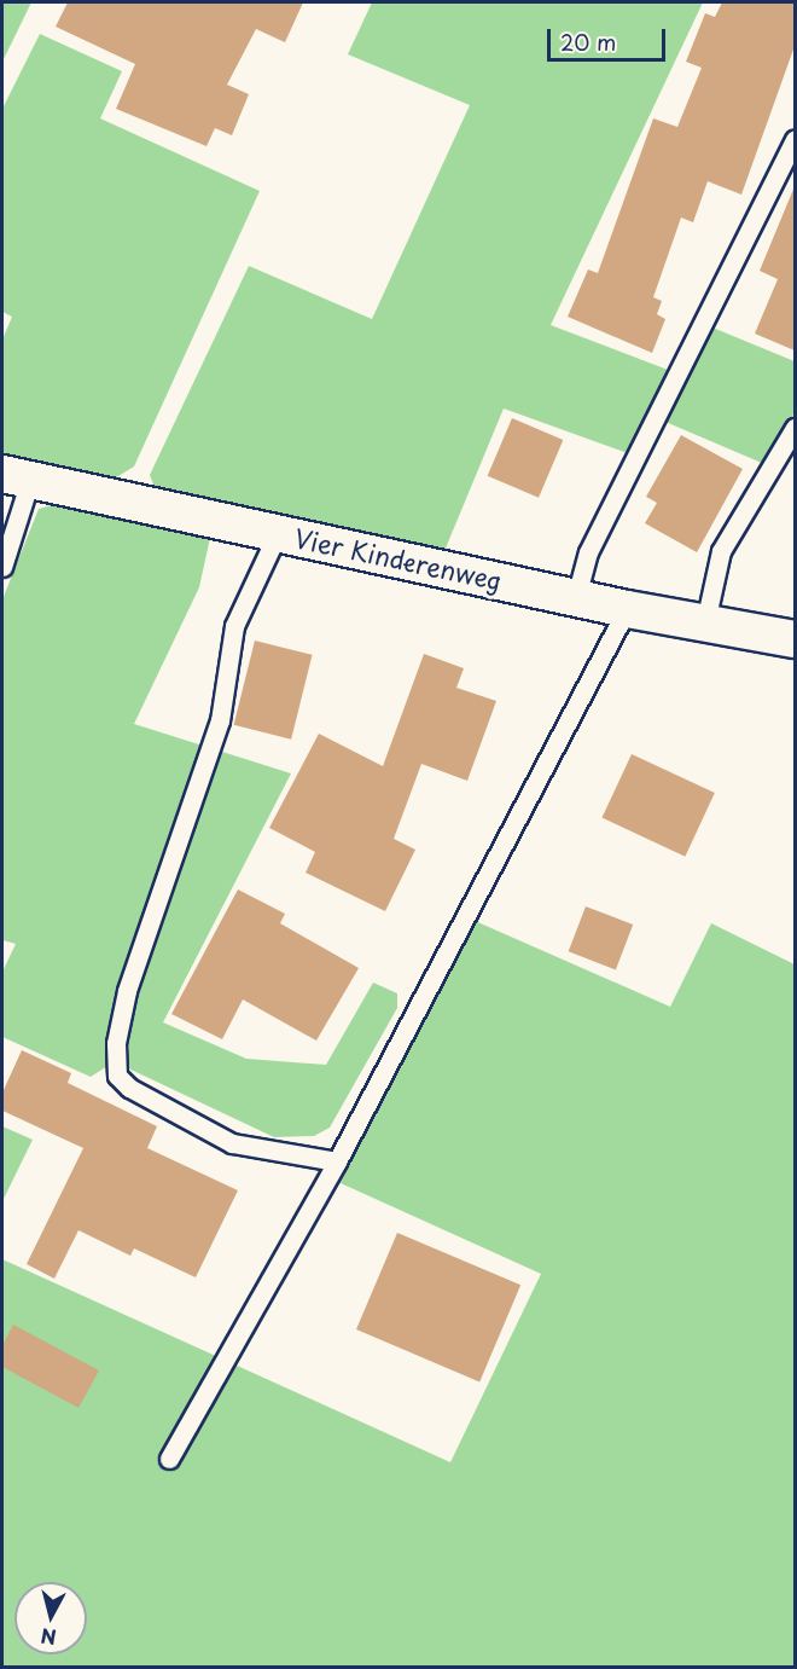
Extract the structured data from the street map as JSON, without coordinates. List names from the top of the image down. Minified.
{"streets":{"street":["Vier Kinderenweg"]},"scale_bar":"20 m","north":"bottom"}
